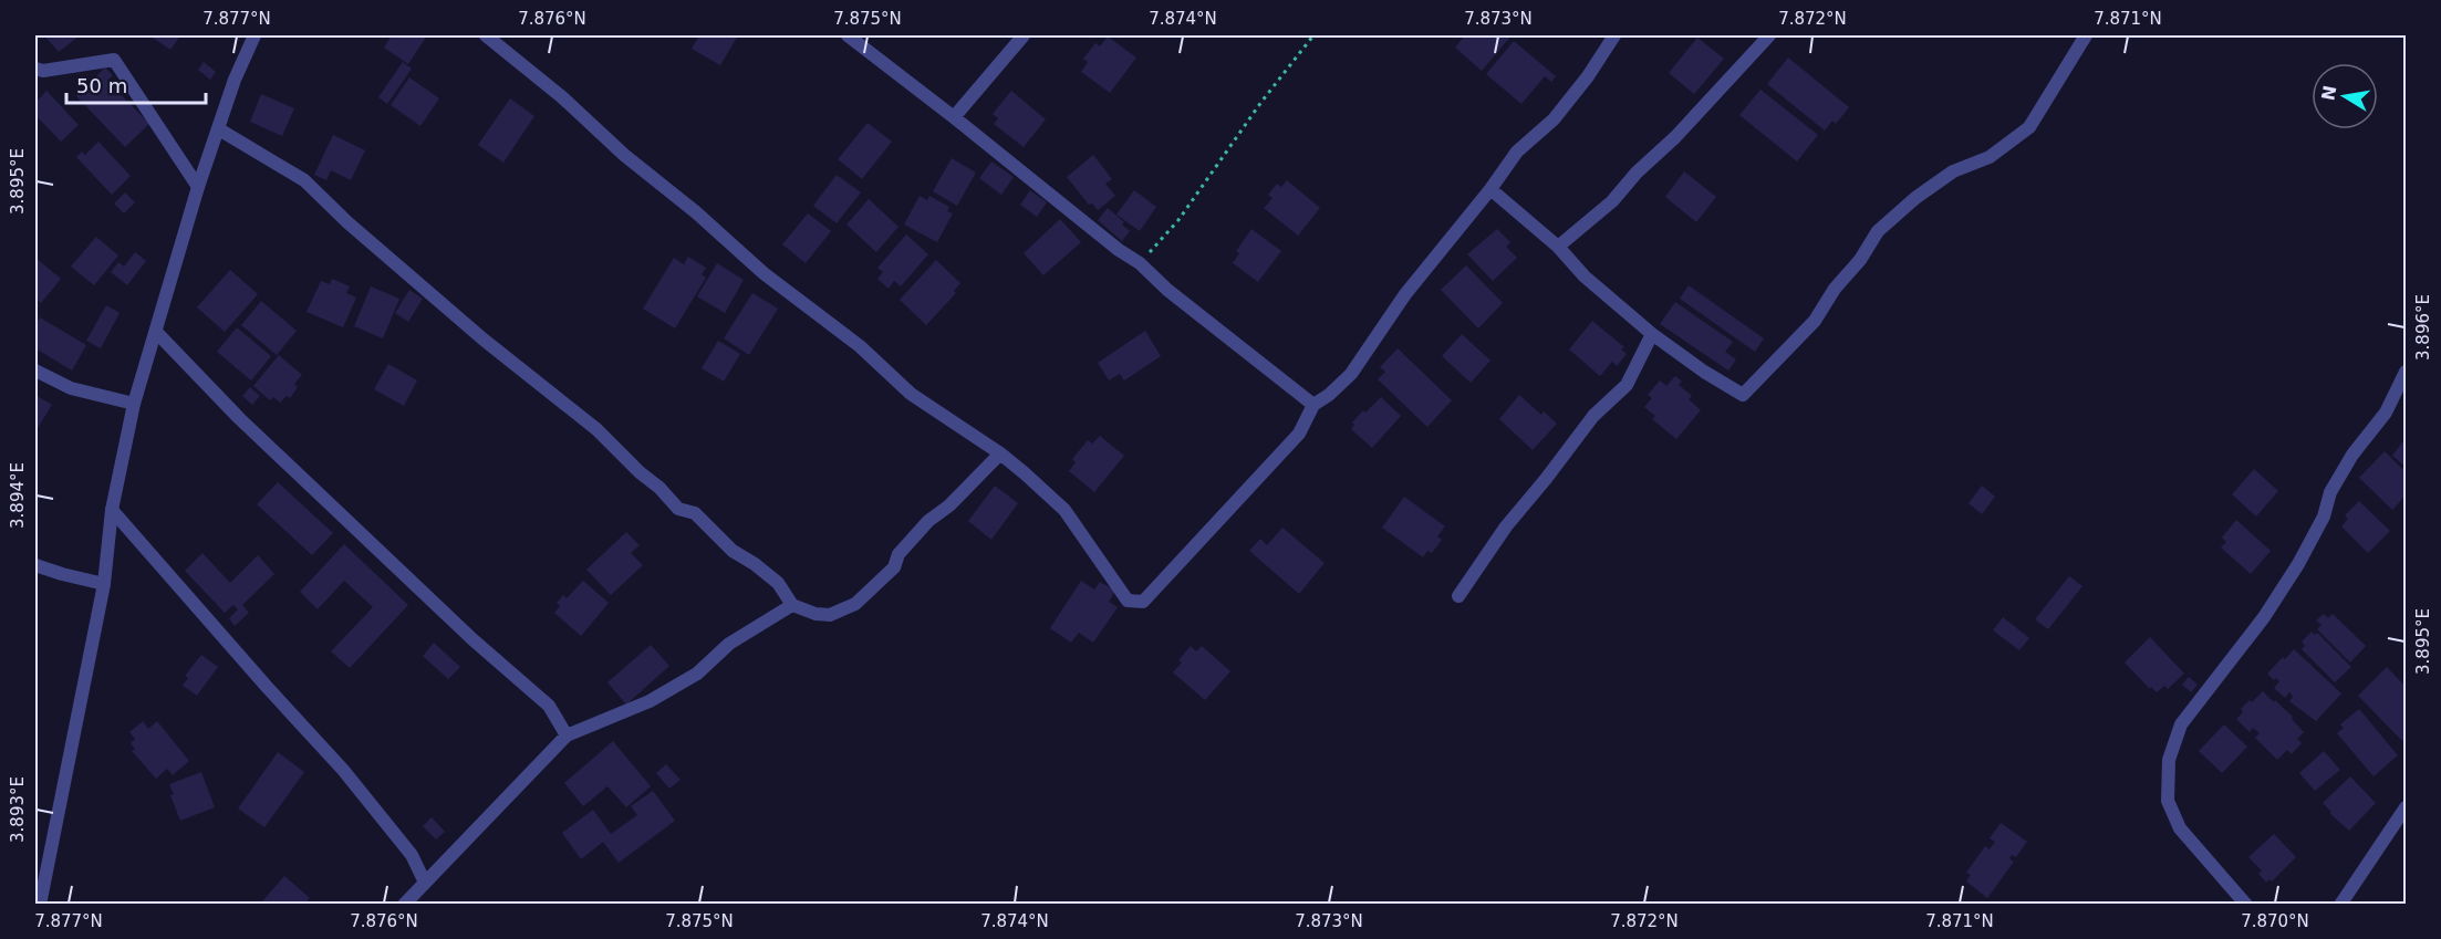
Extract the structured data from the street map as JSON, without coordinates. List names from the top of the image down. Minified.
{"scale_bar":"50 m","north":"left","coordinates":["7.877°N","7.876°N","7.875°N","7.874°N","7.873°N","7.872°N","7.871°N","3.895°E","3.896°E","3.894°E","3.893°E","7.870°N"]}
